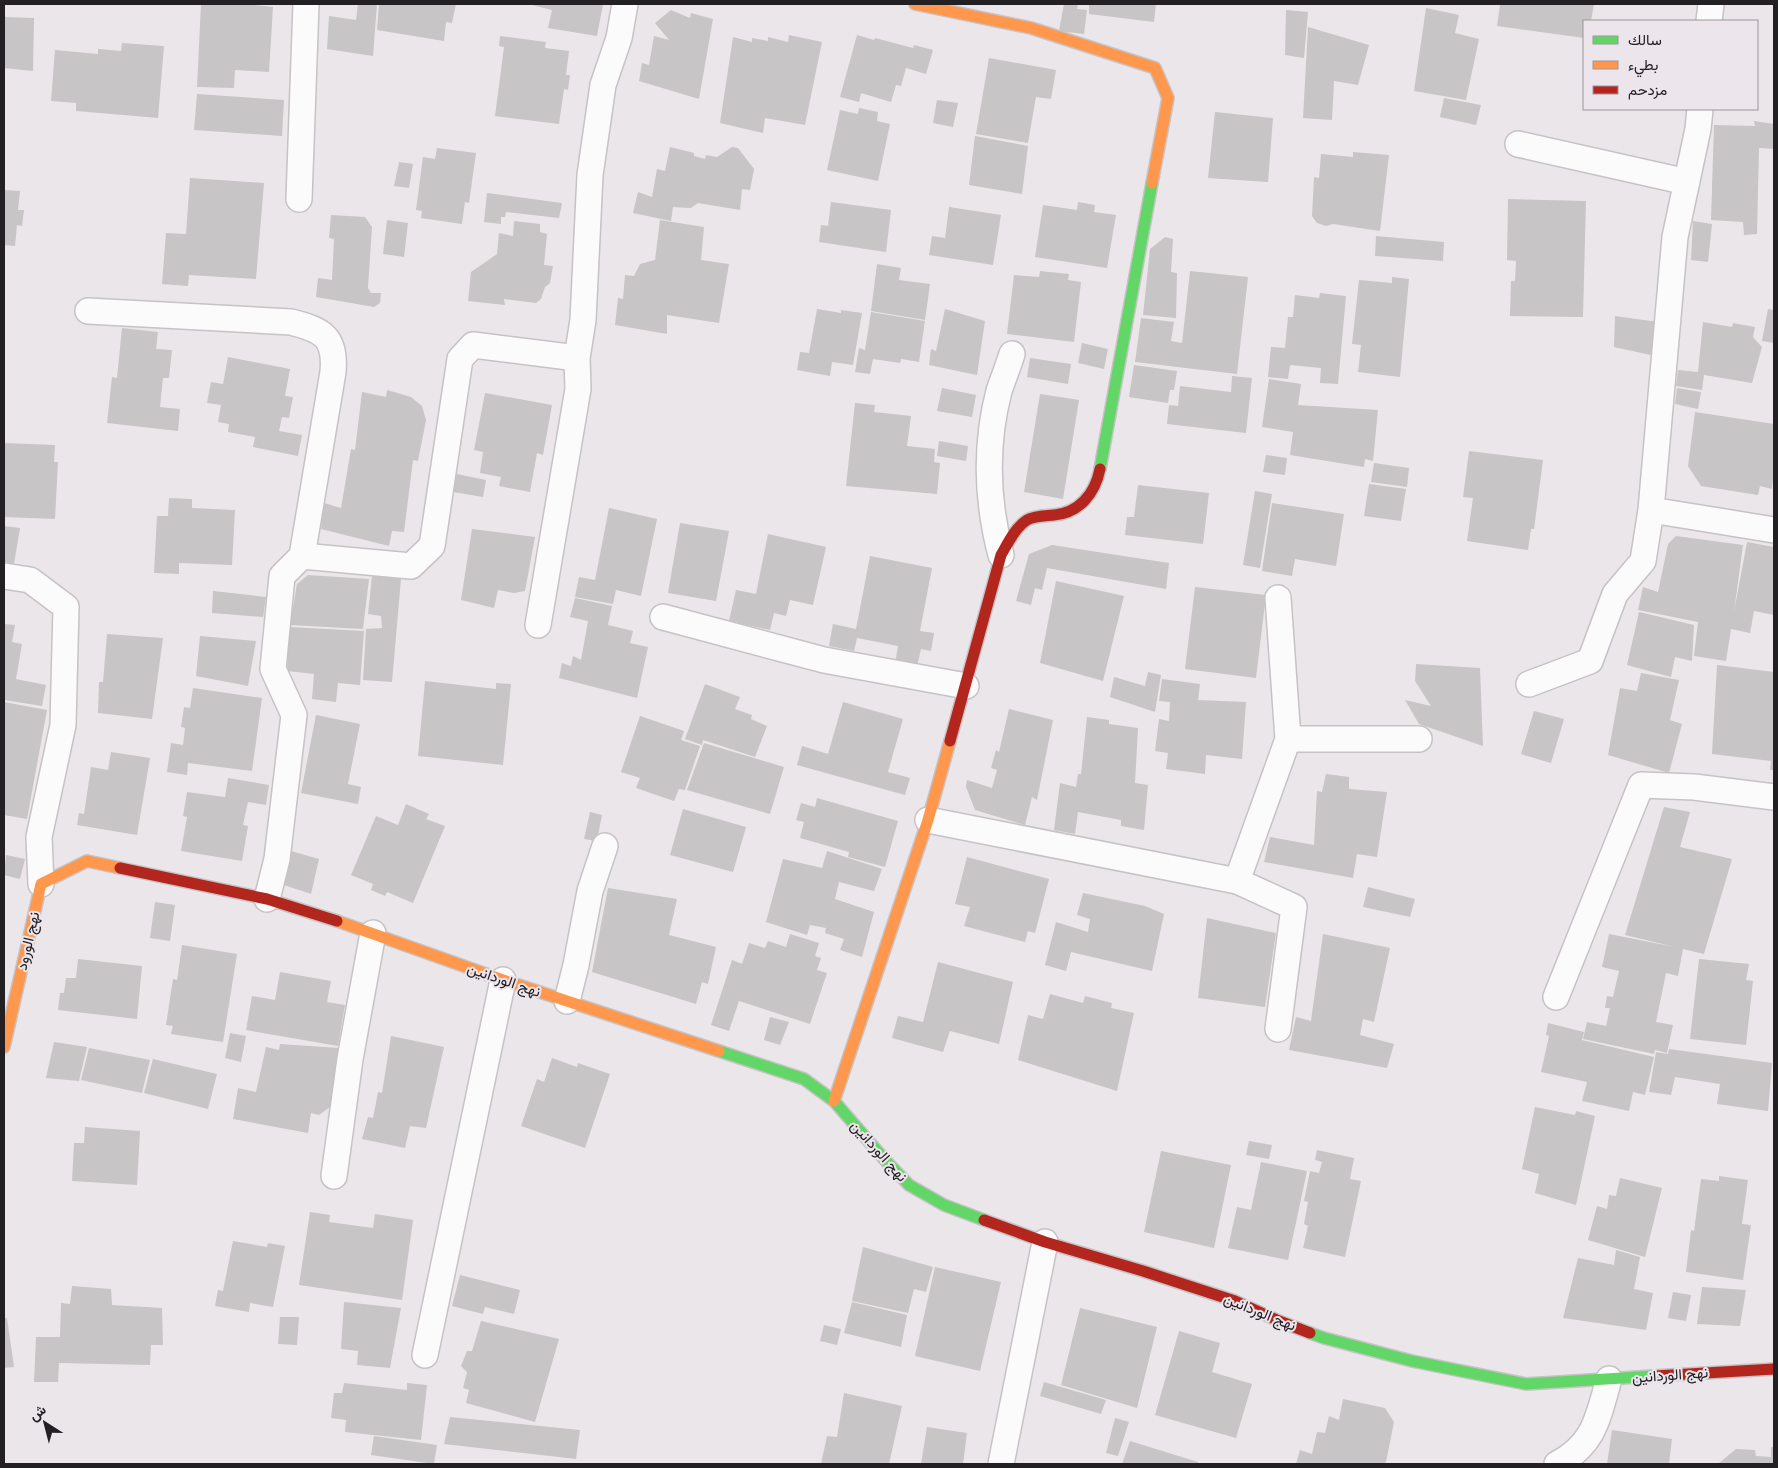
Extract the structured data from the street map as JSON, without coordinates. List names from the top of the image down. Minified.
{"streets":{"street":["نهج الورود","نهج الوردانين"]},"crossings":[["نهج الورود","نهج الوردانين"]],"legend":["سالك","بطيء","مزدحم"],"north":"top left"}
